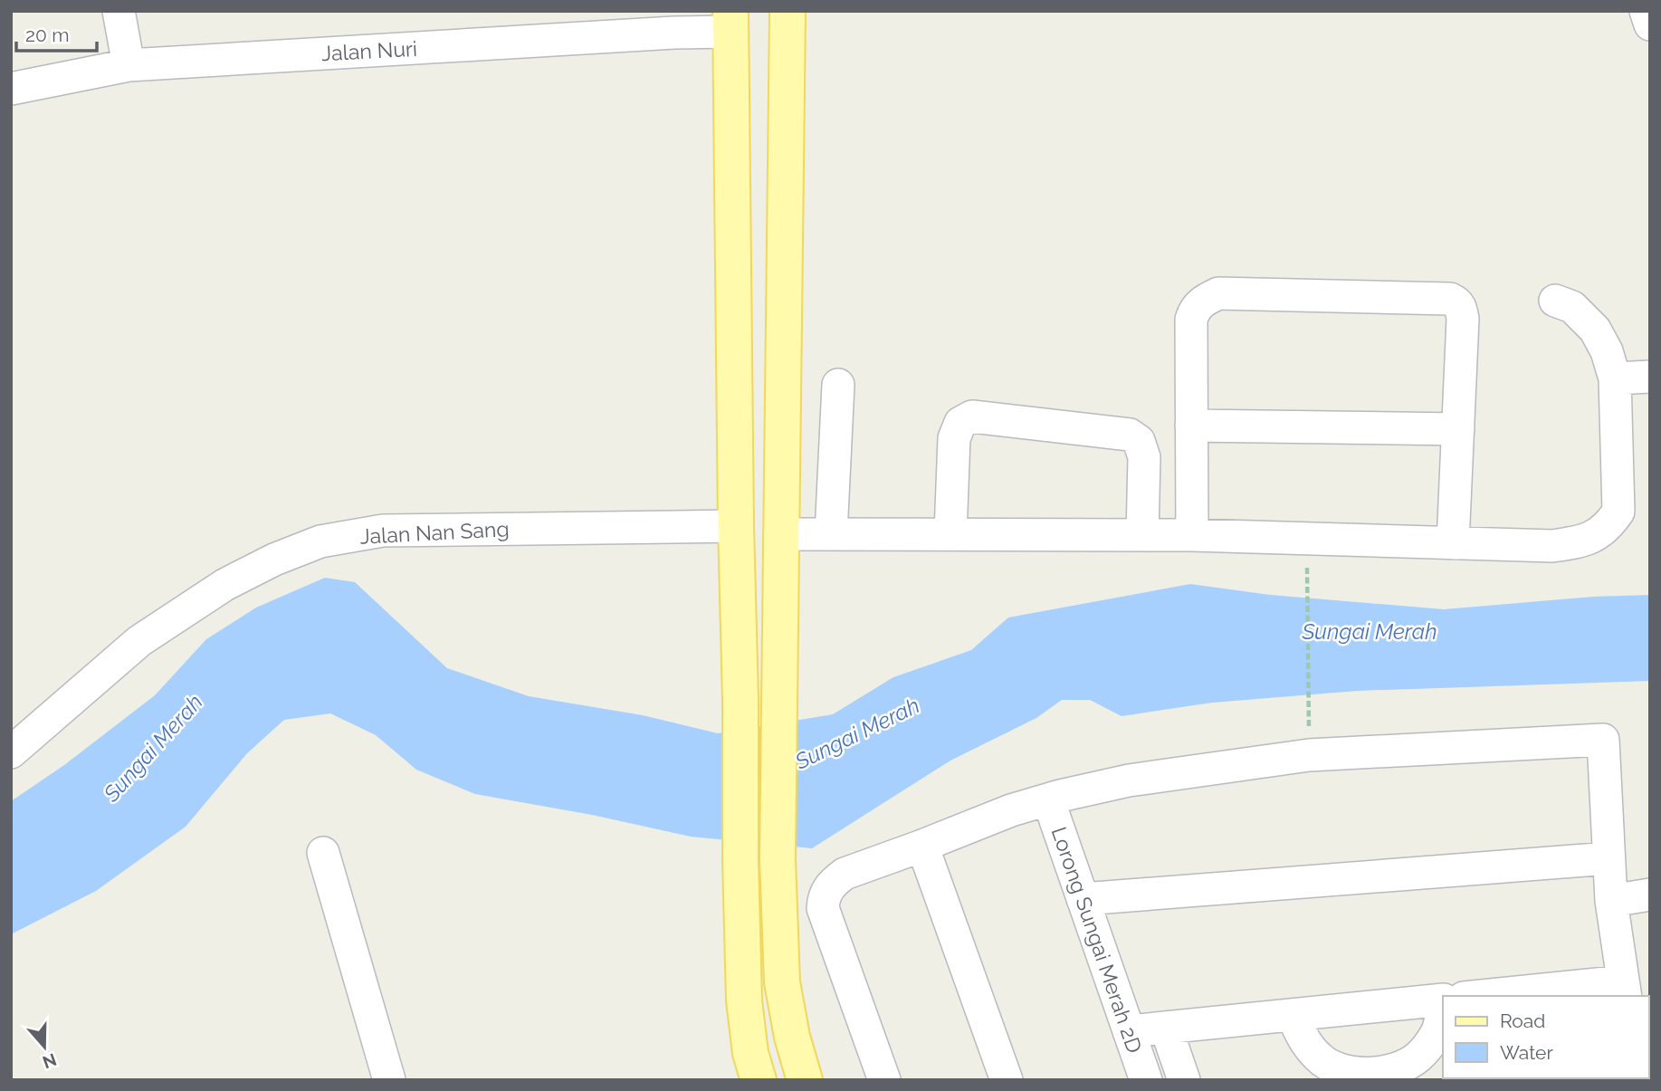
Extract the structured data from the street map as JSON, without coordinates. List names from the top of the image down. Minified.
{"streets":{"street":["Jalan Nuri","Jalan Nan Sang","Lorong Sungai Merah 2D"]},"water":["Sungai Merah"],"legend":["Road","Water"],"scale_bar":"20 m","north":"bottom"}
